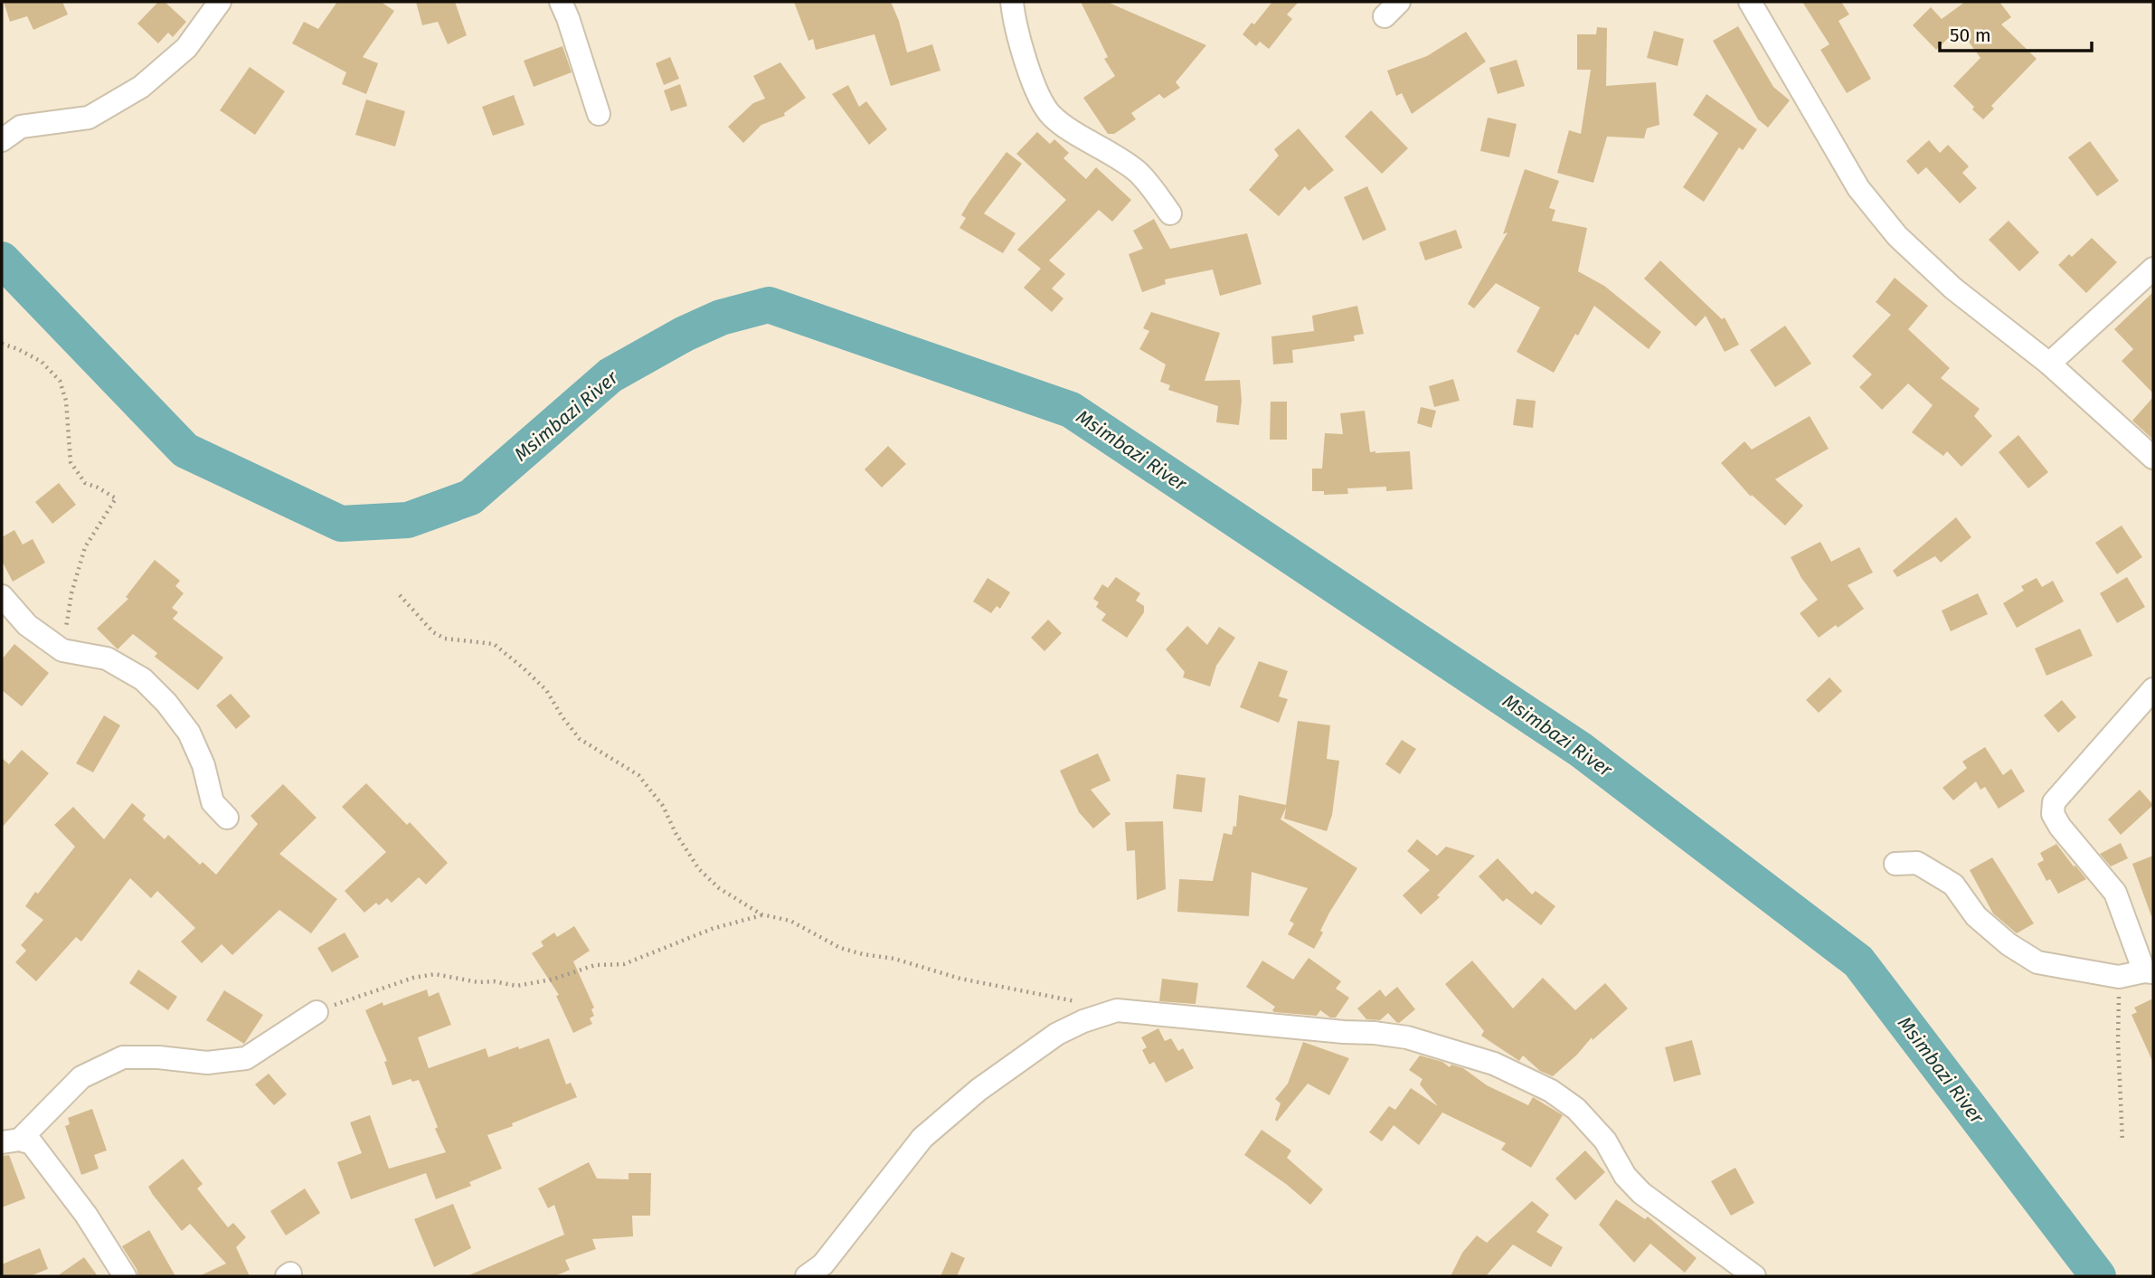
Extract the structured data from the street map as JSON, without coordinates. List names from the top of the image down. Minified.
{"water":["Msimbazi River"],"scale_bar":"50 m"}
